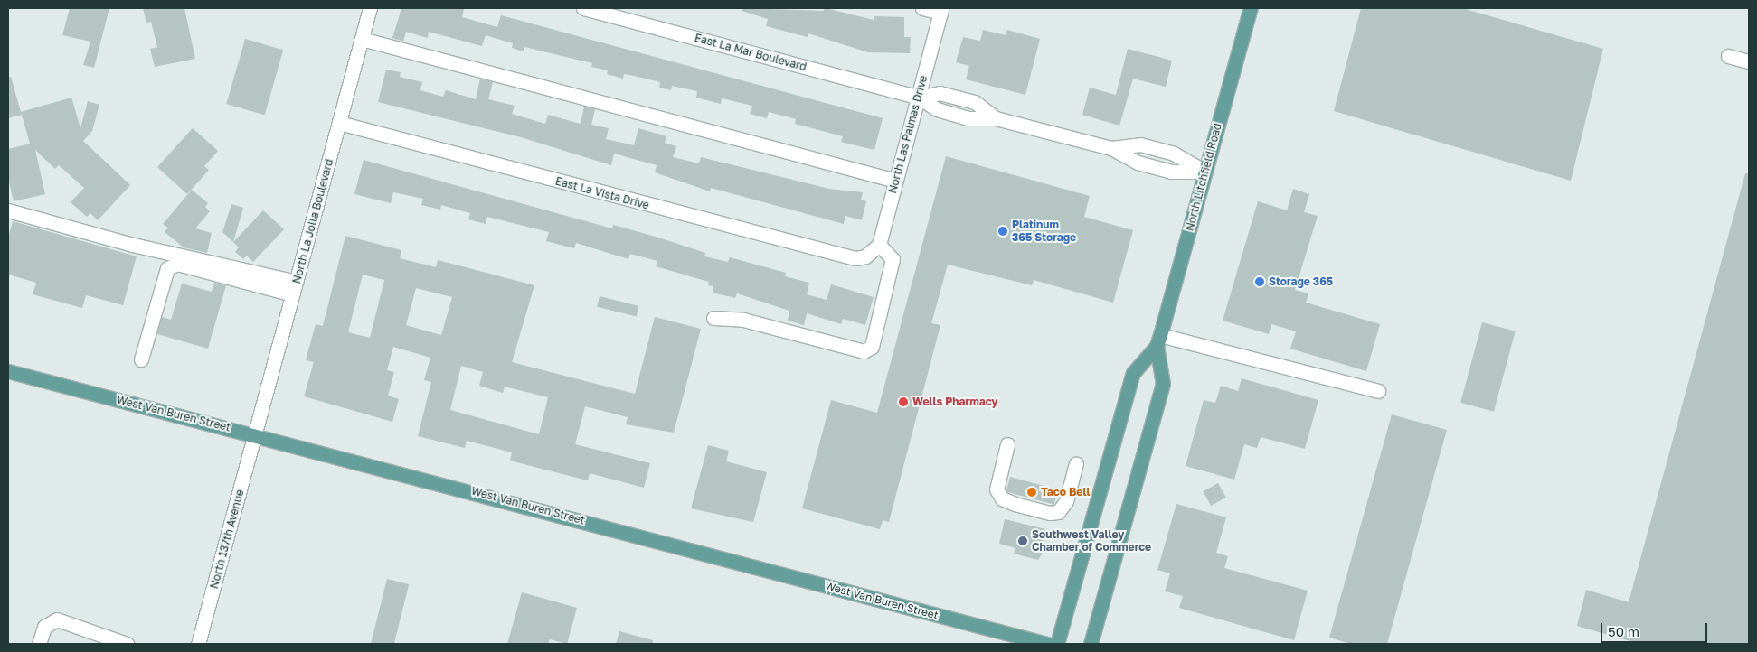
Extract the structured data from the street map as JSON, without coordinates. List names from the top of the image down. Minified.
{"streets":{"main road":["North Litchfield Road","West Van Buren Street"],"street":["East La Mar Boulevard","North Las Palmas Drive","East La Vista Drive","North La Jolla Boulevard","North 137th Avenue"]},"crossings":[["East La Mar Boulevard","North Las Palmas Drive"],["East La Mar Boulevard","North Litchfield Road"],["North Las Palmas Drive","East La Vista Drive"],["East La Vista Drive","North La Jolla Boulevard"],["North La Jolla Boulevard","West Van Buren Street"],["North La Jolla Boulevard","North 137th Avenue"],["West Van Buren Street","North 137th Avenue"]],"places":["Platinum 365 Storage","Storage 365","Wells Pharmacy","Taco Bell","Southwest Valley Chamber of Commerce"],"scale_bar":"50 m"}
